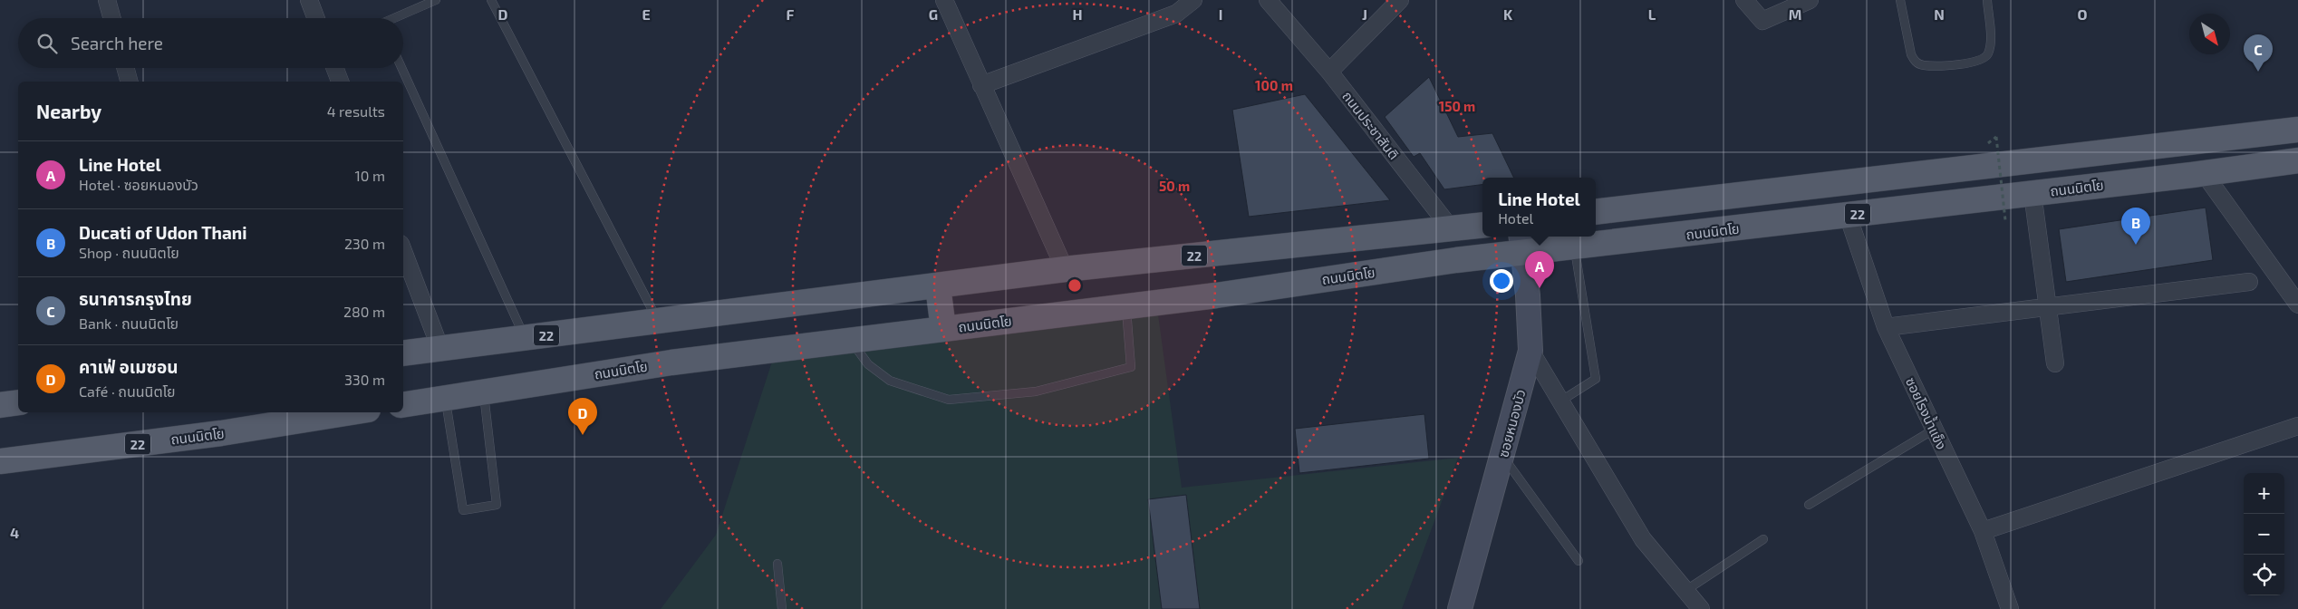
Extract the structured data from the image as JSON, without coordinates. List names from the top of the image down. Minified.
{"streets":{"main road":["ถนนประชาสันติ","ถนนนิตโย","22"],"street":["ซอยโรงน้ำแข็ง","ซอยหนองบัว"]},"crossings":[["ถนนประชาสันติ","ถนนนิตโย"],["ถนนประชาสันติ","22"],["ถนนนิตโย","ซอยโรงน้ำแข็ง"],["ถนนนิตโย","ซอยหนองบัว"]],"north":"bottom right","page":{"search":"Search here","pins":["C","B","A","D"],"heading":["Nearby","4 results"],"list":[{"mark":"A","name":"Line Hotel","note":"Hotel · ซอยหนองบัว","value":"10 m"},{"mark":"B","name":"Ducati of Udon Thani","note":"Shop · ถนนนิตโย","value":"230 m"},{"mark":"C","name":"ธนาคารกรุงไทย","note":"Bank · ถนนนิตโย","value":"280 m"},{"mark":"D","name":"คาเฟ่ อเมซอน","note":"Café · ถนนนิตโย","value":"330 m"}],"popup":["Line Hotel","Hotel"],"map_buttons":["+","−"]},"grid":{"columns":["D","E","F","G","H","I","J","K","L","M","N","O"],"rows":["4"]},"rings":["100 m","150 m","50 m"]}
